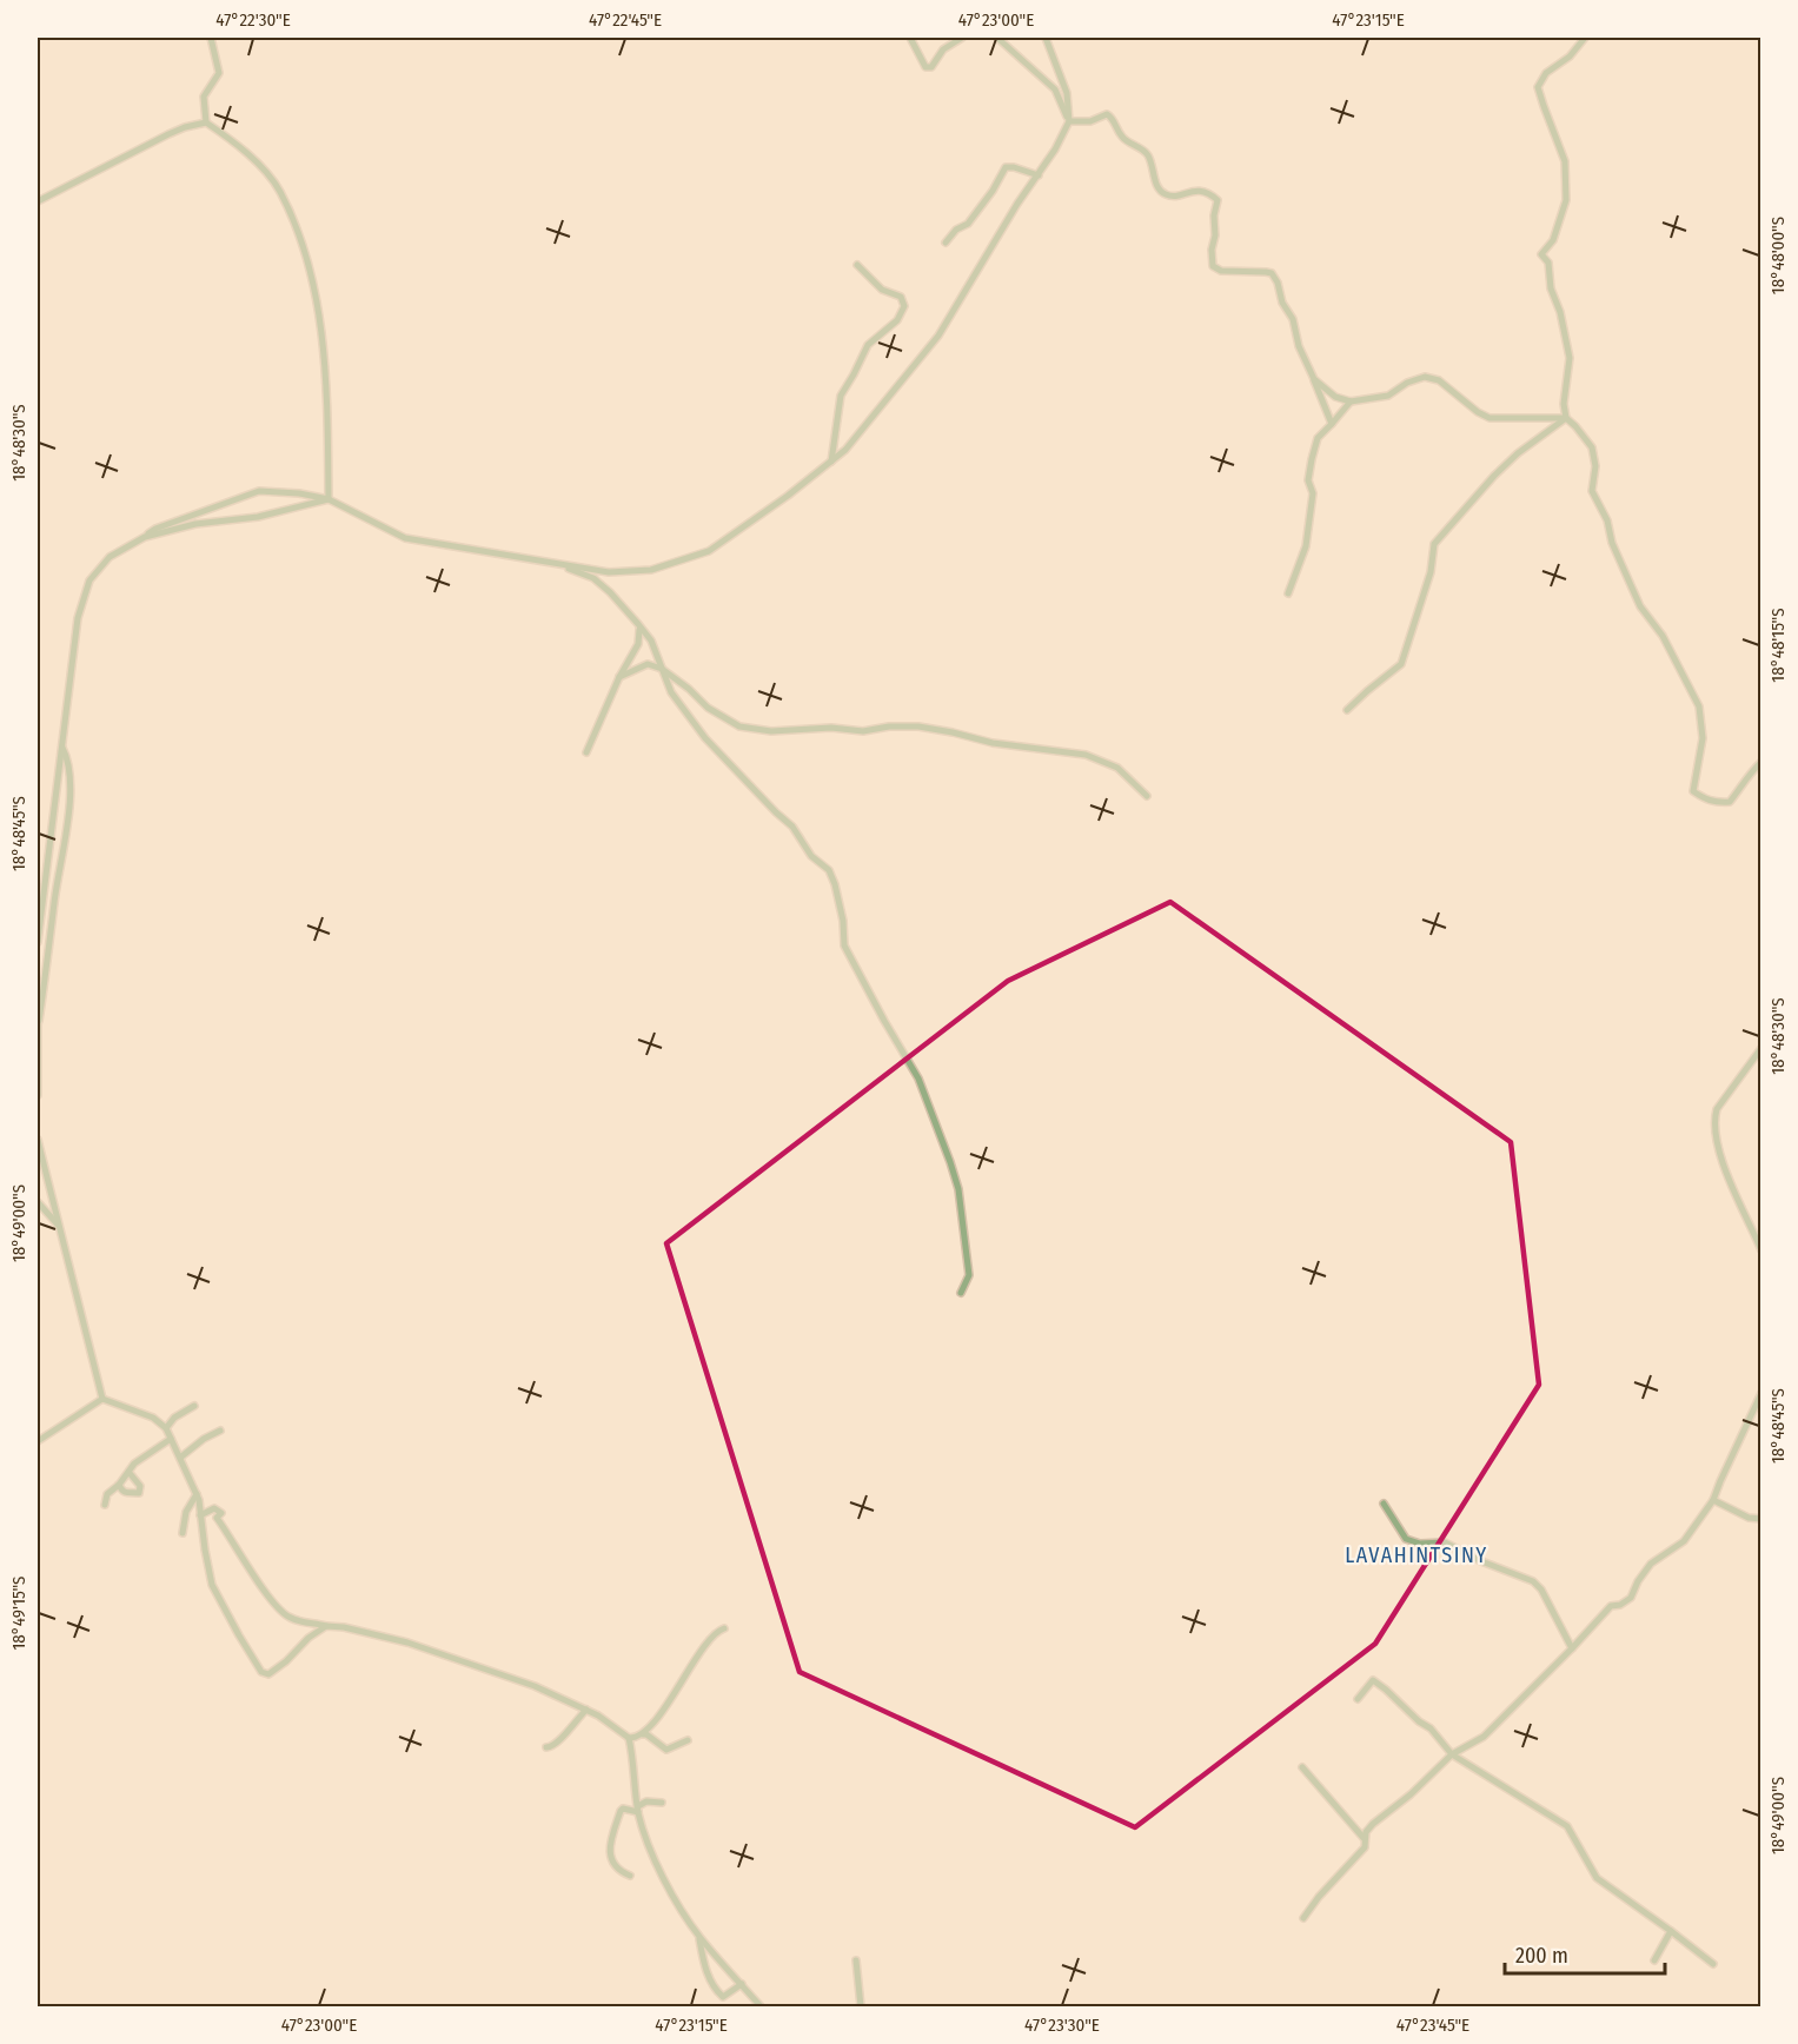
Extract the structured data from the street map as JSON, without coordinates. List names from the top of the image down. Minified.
{"districts":["LAVAHINTSINY"],"scale_bar":"200 m","coordinates":["47°22'30\"E","47°22'45\"E","47°23'00\"E","47°23'15\"E","18°48'00\"S","18°48'30\"S","18°48'15\"S","18°48'45\"S","18°49'00\"S","18°49'15\"S","47°23'30\"E","47°23'45\"E"]}
